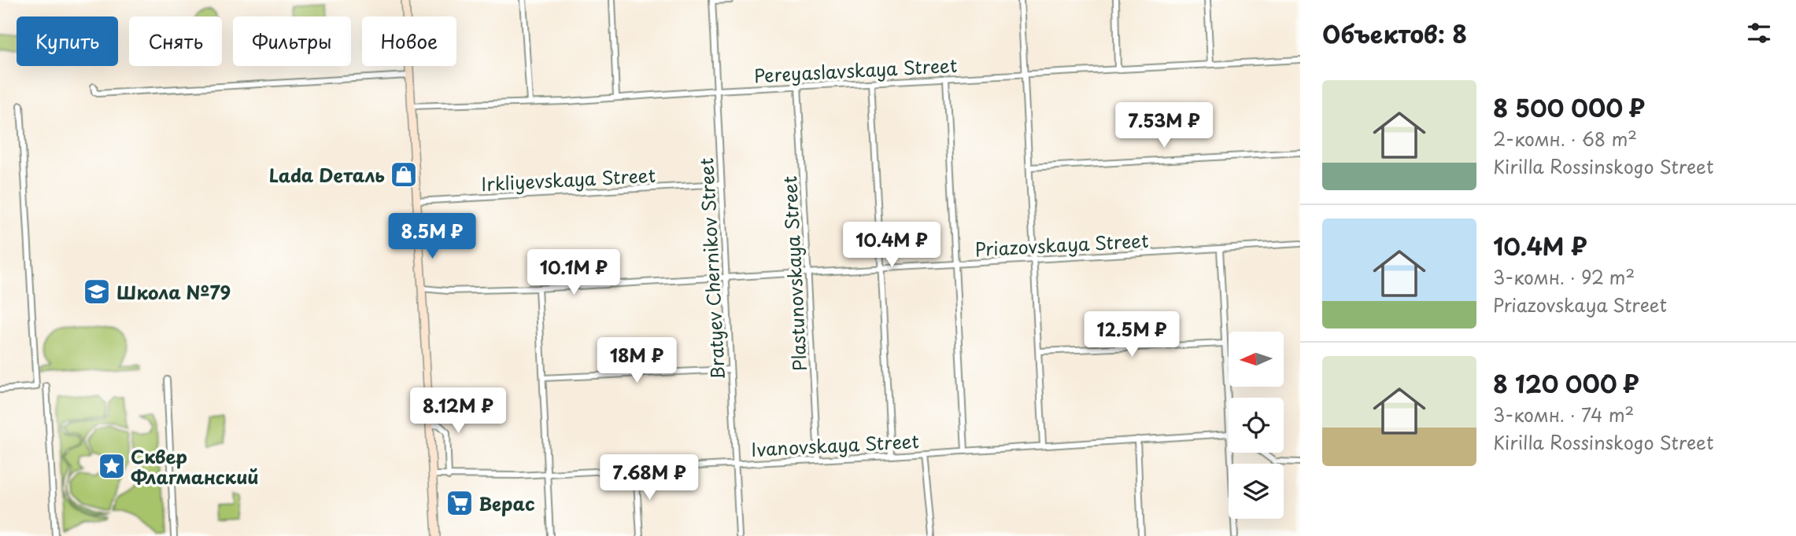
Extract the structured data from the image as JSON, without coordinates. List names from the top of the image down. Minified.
{"streets":{"street":["Pereyaslavskaya Street","Irkliyevskaya Street","Priazovskaya Street","Bratyev Chernikov Street","Plastunovskaya Street","Ivanovskaya Street"]},"crossings":[["Pereyaslavskaya Street","Bratyev Chernikov Street"],["Pereyaslavskaya Street","Plastunovskaya Street"],["Irkliyevskaya Street","Bratyev Chernikov Street"],["Priazovskaya Street","Bratyev Chernikov Street"],["Priazovskaya Street","Plastunovskaya Street"],["Bratyev Chernikov Street","Ivanovskaya Street"],["Plastunovskaya Street","Ivanovskaya Street"]],"places":{"shop":["Lada Dеталь"],"school or university":["Школа №79"],"place":["Сквер Флагманский"],"supermarket":["Верас"]},"north":"left","page":{"heading":"Объектов: 8","chip":["Купить","Снять","Фильтры","Новое"],"list":[{"name":"8 500 000 ₽","note":"2-комн. · 68 m² · Kirilla Rossinskogo Street"},{"name":"10.4M ₽","note":"3-комн. · 92 m² · Priazovskaya Street"},{"name":"8 120 000 ₽","note":"3-комн. · 74 m² · Kirilla Rossinskogo Street"}],"price":["7.53M ₽","8.5M ₽","10.4M ₽","10.1M ₽","12.5M ₽","18M ₽","8.12M ₽","7.68M ₽"]}}
